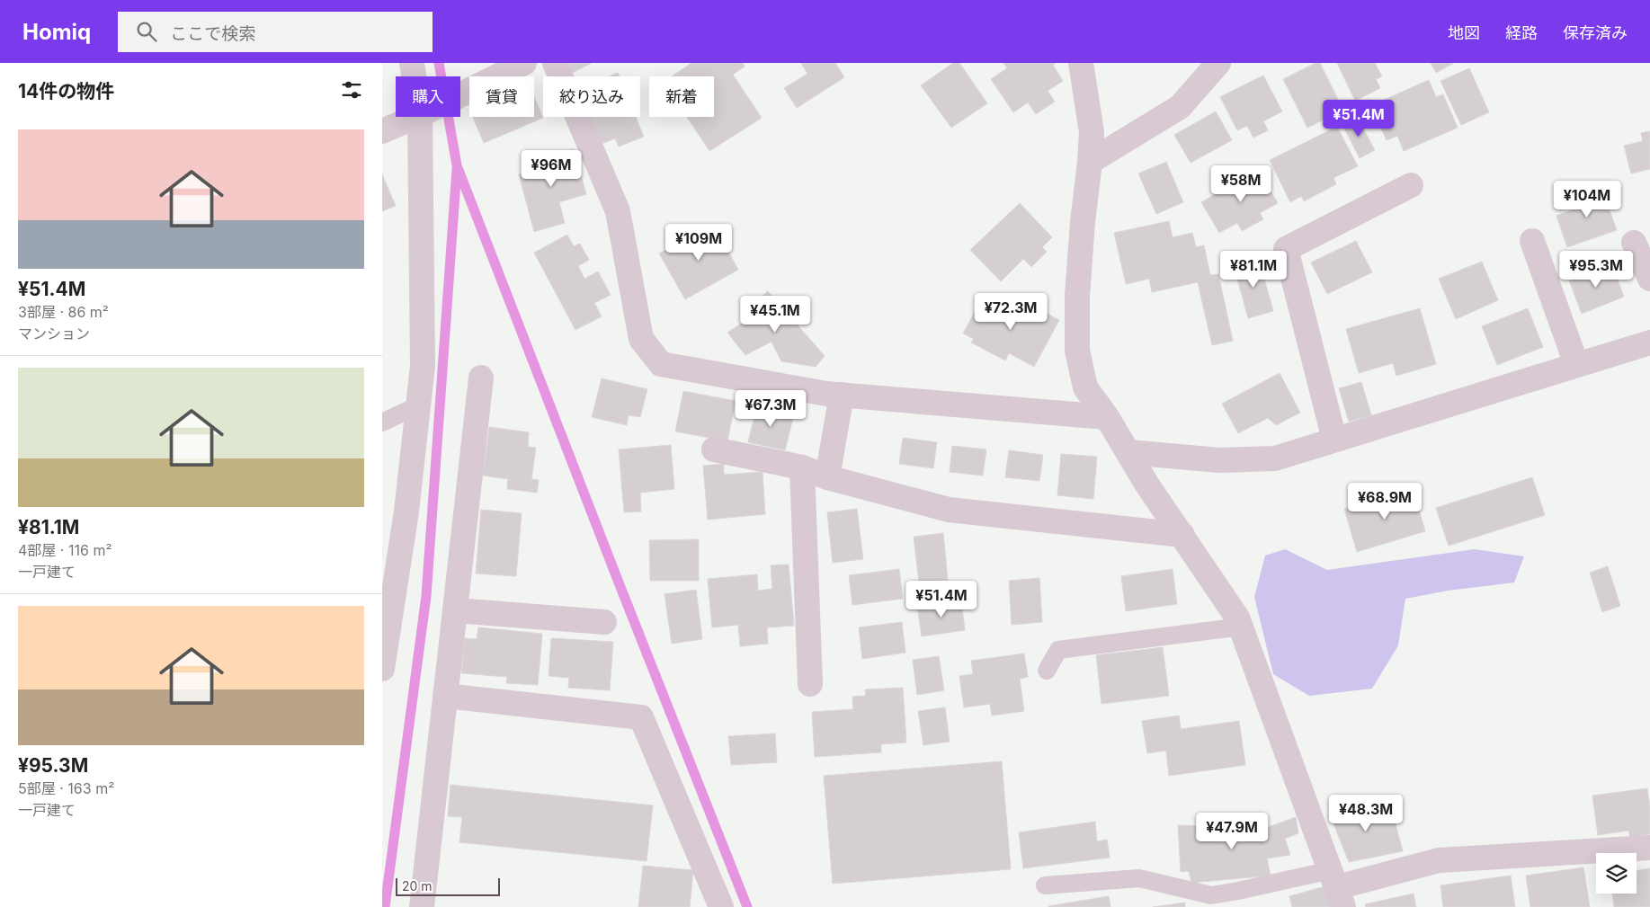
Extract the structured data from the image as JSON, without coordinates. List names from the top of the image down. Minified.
{"scale_bar":"20 m","page":{"header":"Homiq","search":"ここで検索","nav":["地図","経路","保存済み"],"heading":"14件の物件","chip":["購入","賃貸","絞り込み","新着"],"price":["¥51.4M","¥96M","¥58M","¥104M","¥109M","¥81.1M","¥95.3M","¥72.3M","¥45.1M","¥67.3M","¥68.9M","¥51.4M","¥48.3M","¥47.9M"],"list":[{"name":"¥51.4M","note":"3部屋 · 86 m² · マンション"},{"name":"¥81.1M","note":"4部屋 · 116 m² · 一戸建て"},{"name":"¥95.3M","note":"5部屋 · 163 m² · 一戸建て"}],"scale":"20 m"}}
